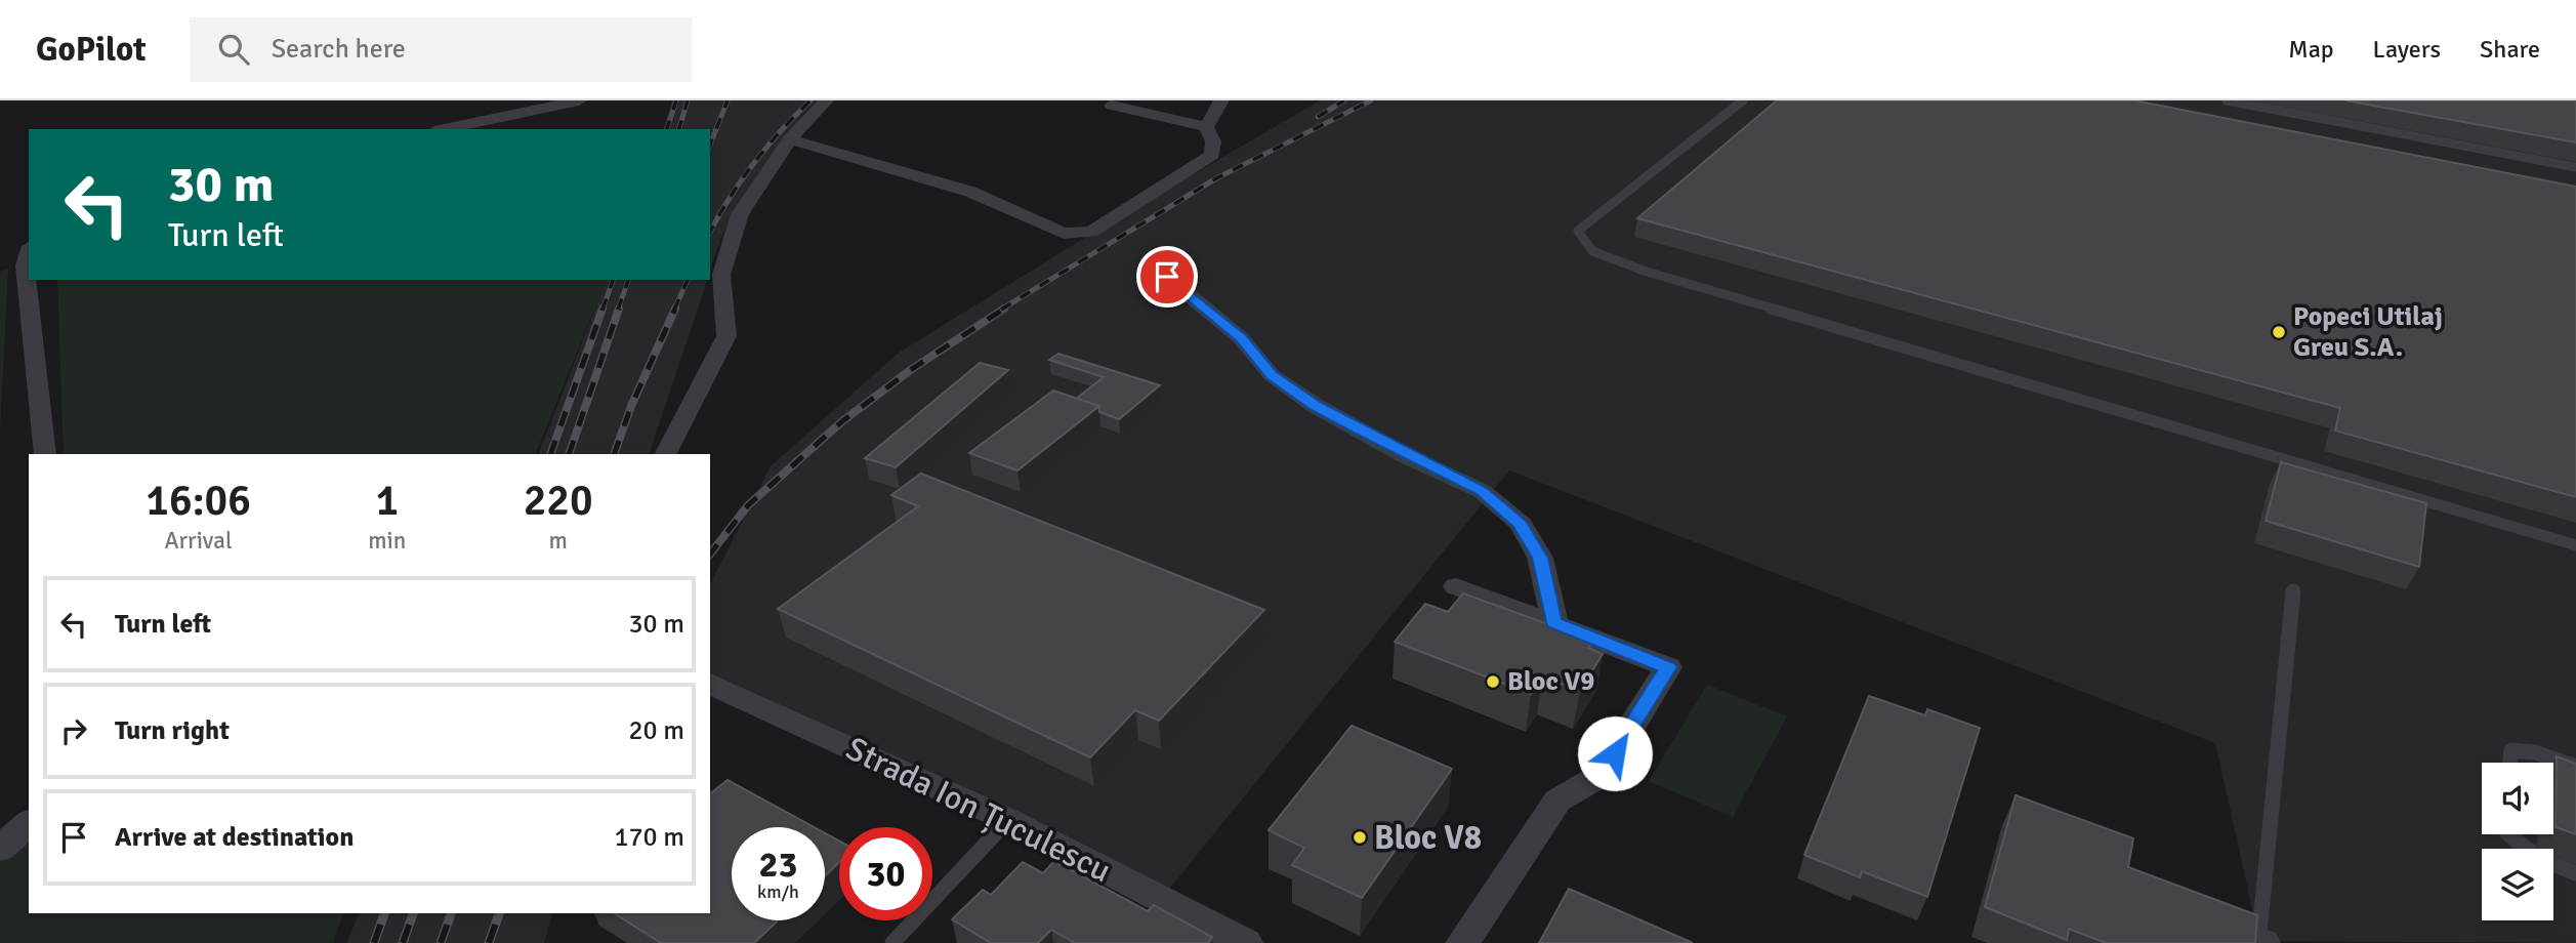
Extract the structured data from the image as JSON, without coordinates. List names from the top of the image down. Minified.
{"streets":{"street":["Strada Ion Țuculescu"]},"places":["Popeci Utilaj Greu S.A.","Bloc V9","Bloc V8"],"page":{"header":"GoPilot","search":"Search here","nav":["Map","Layers","Share"],"turn":["30 m","Turn left"],"eta":["16:06","Arrival","1","min","220","m"],"list":[{"name":"Turn left","value":"30 m"},{"name":"Turn right","value":"20 m"},{"name":"Arrive at destination","value":"170 m"}],"speed":"23 km/h","limit":"30"}}
